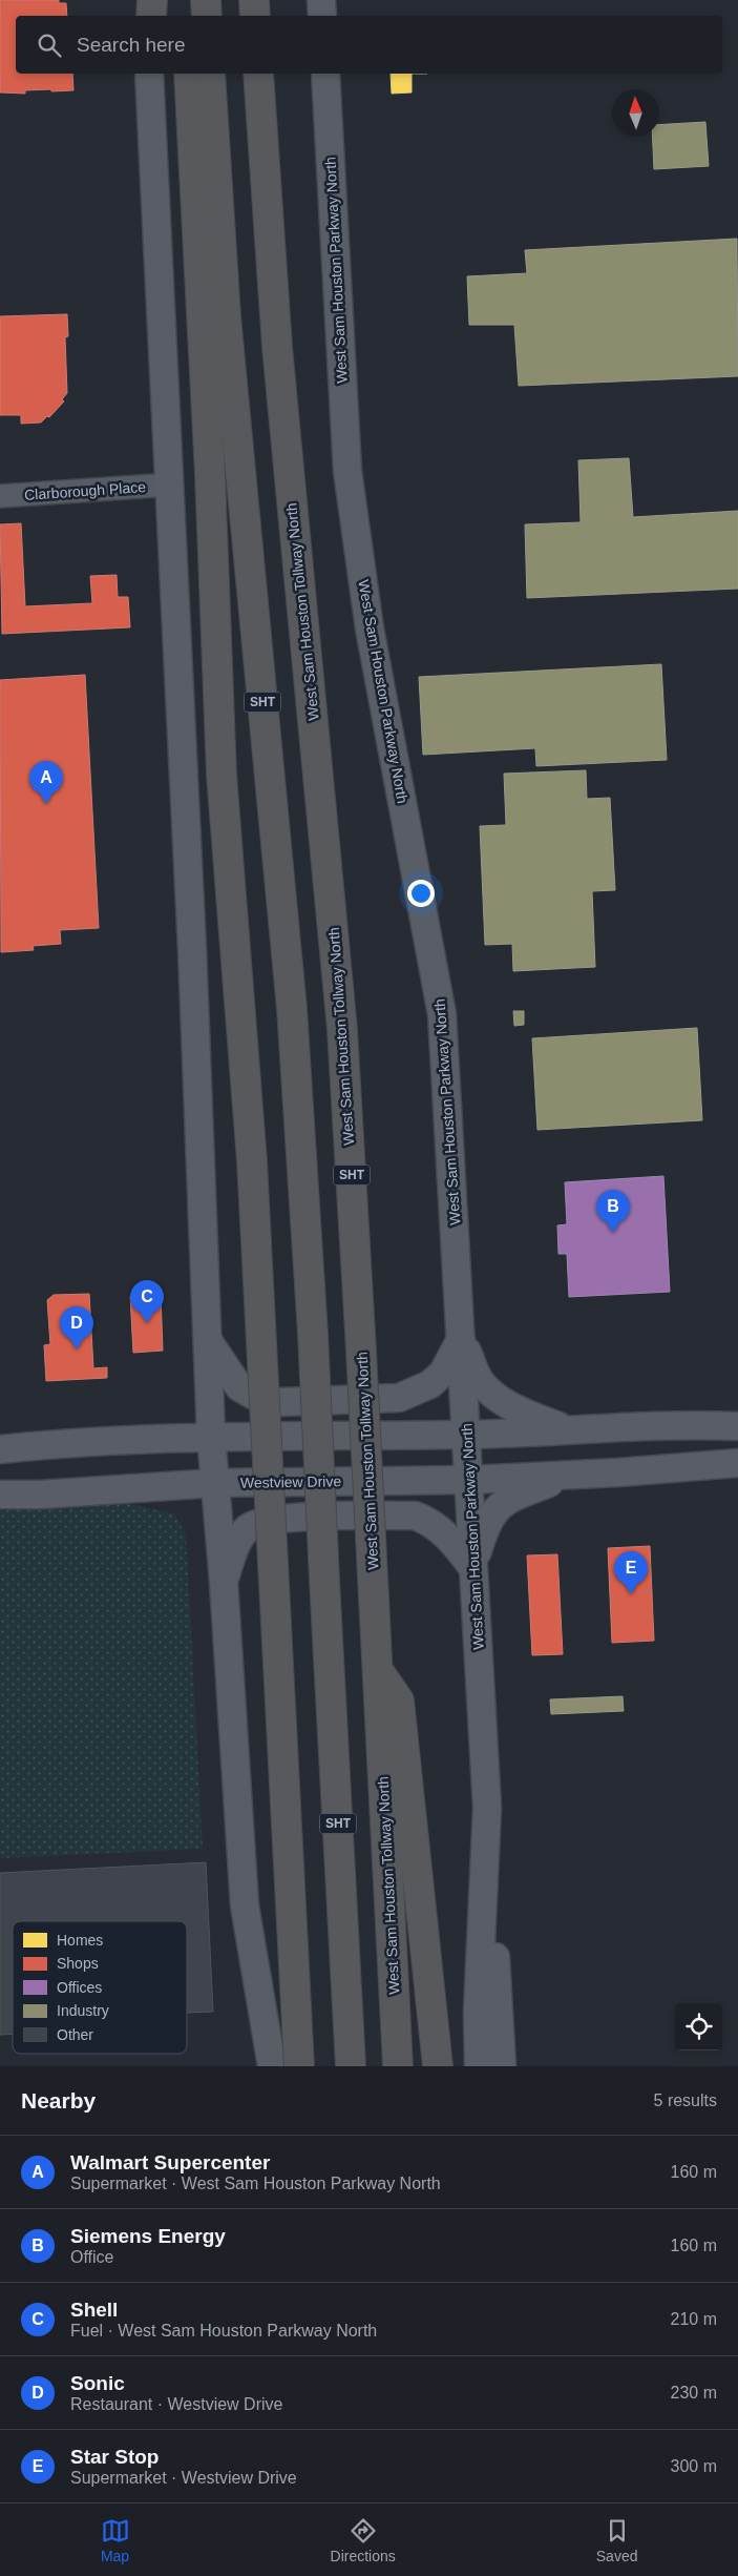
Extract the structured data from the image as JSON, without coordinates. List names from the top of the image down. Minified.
{"streets":{"highway":["West Sam Houston Tollway North","SHT"],"main road":["West Sam Houston Parkway North","Westview Drive"],"street":["Clarborough Place"]},"crossings":[["West Sam Houston Parkway North","Westview Drive"]],"legend":["Homes","Shops","Offices","Industry","Other"],"north":"top","page":{"search":"Search here","pins":["A","B","C","D","E"],"heading":["Nearby","5 results"],"list":[{"mark":"A","name":"Walmart Supercenter","note":"Supermarket · West Sam Houston Parkway North","value":"160 m"},{"mark":"B","name":"Siemens Energy","note":"Office","value":"160 m"},{"mark":"C","name":"Shell","note":"Fuel · West Sam Houston Parkway North","value":"210 m"},{"mark":"D","name":"Sonic","note":"Restaurant · Westview Drive","value":"230 m"},{"mark":"E","name":"Star Stop","note":"Supermarket · Westview Drive","value":"300 m"}],"nav":["Map","Directions","Saved"]}}
